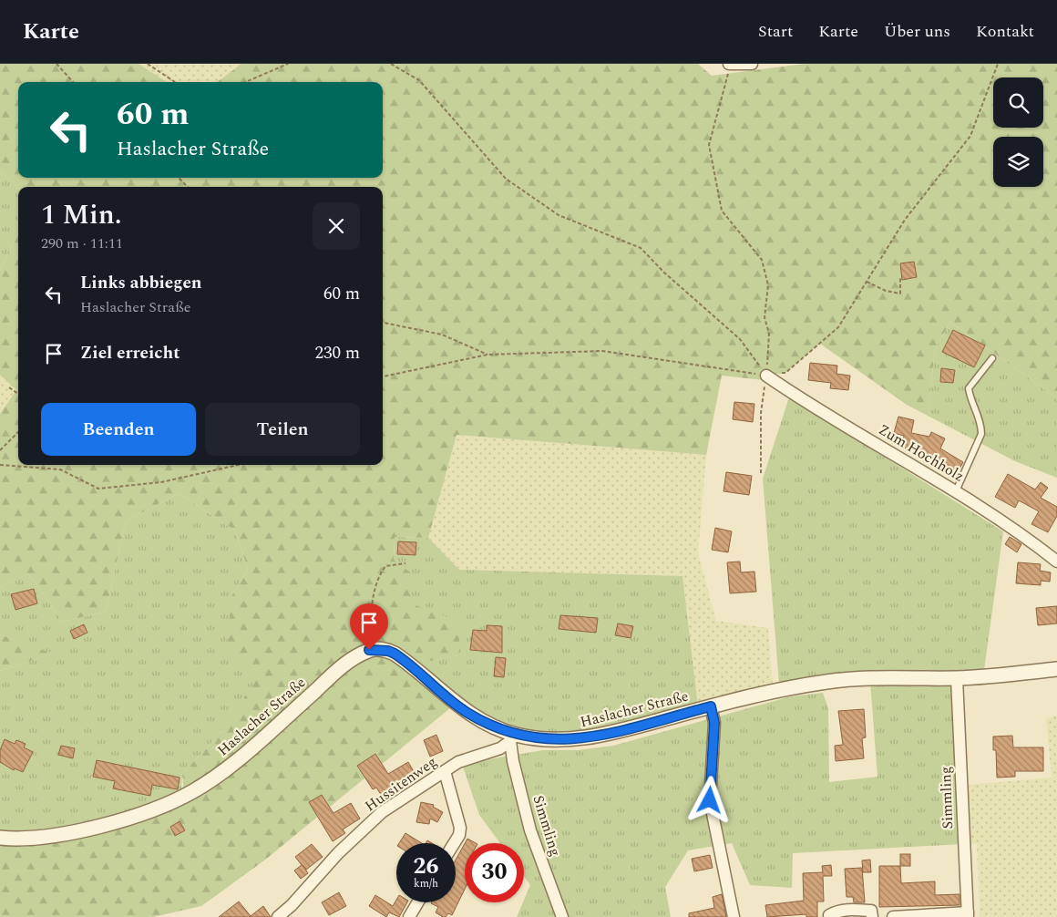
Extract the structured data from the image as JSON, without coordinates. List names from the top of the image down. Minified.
{"streets":{"street":["Zum Hochholz","Haslacher Straße","Hussitenweg","Simmling"]},"crossings":[["Haslacher Straße","Hussitenweg"],["Haslacher Straße","Simmling"],["Hussitenweg","Simmling"]],"page":{"header":"Karte","nav":["Start","Karte","Über uns","Kontakt"],"turn":["60 m","Haslacher Straße"],"heading":["1 Min.","290 m · 11:11"],"list":[{"name":"Links abbiegen","note":"Haslacher Straße","value":"60 m"},{"name":"Ziel erreicht","value":"230 m"}],"buttons":["Beenden","Teilen"],"speed":"26 km/h","limit":"30"}}
